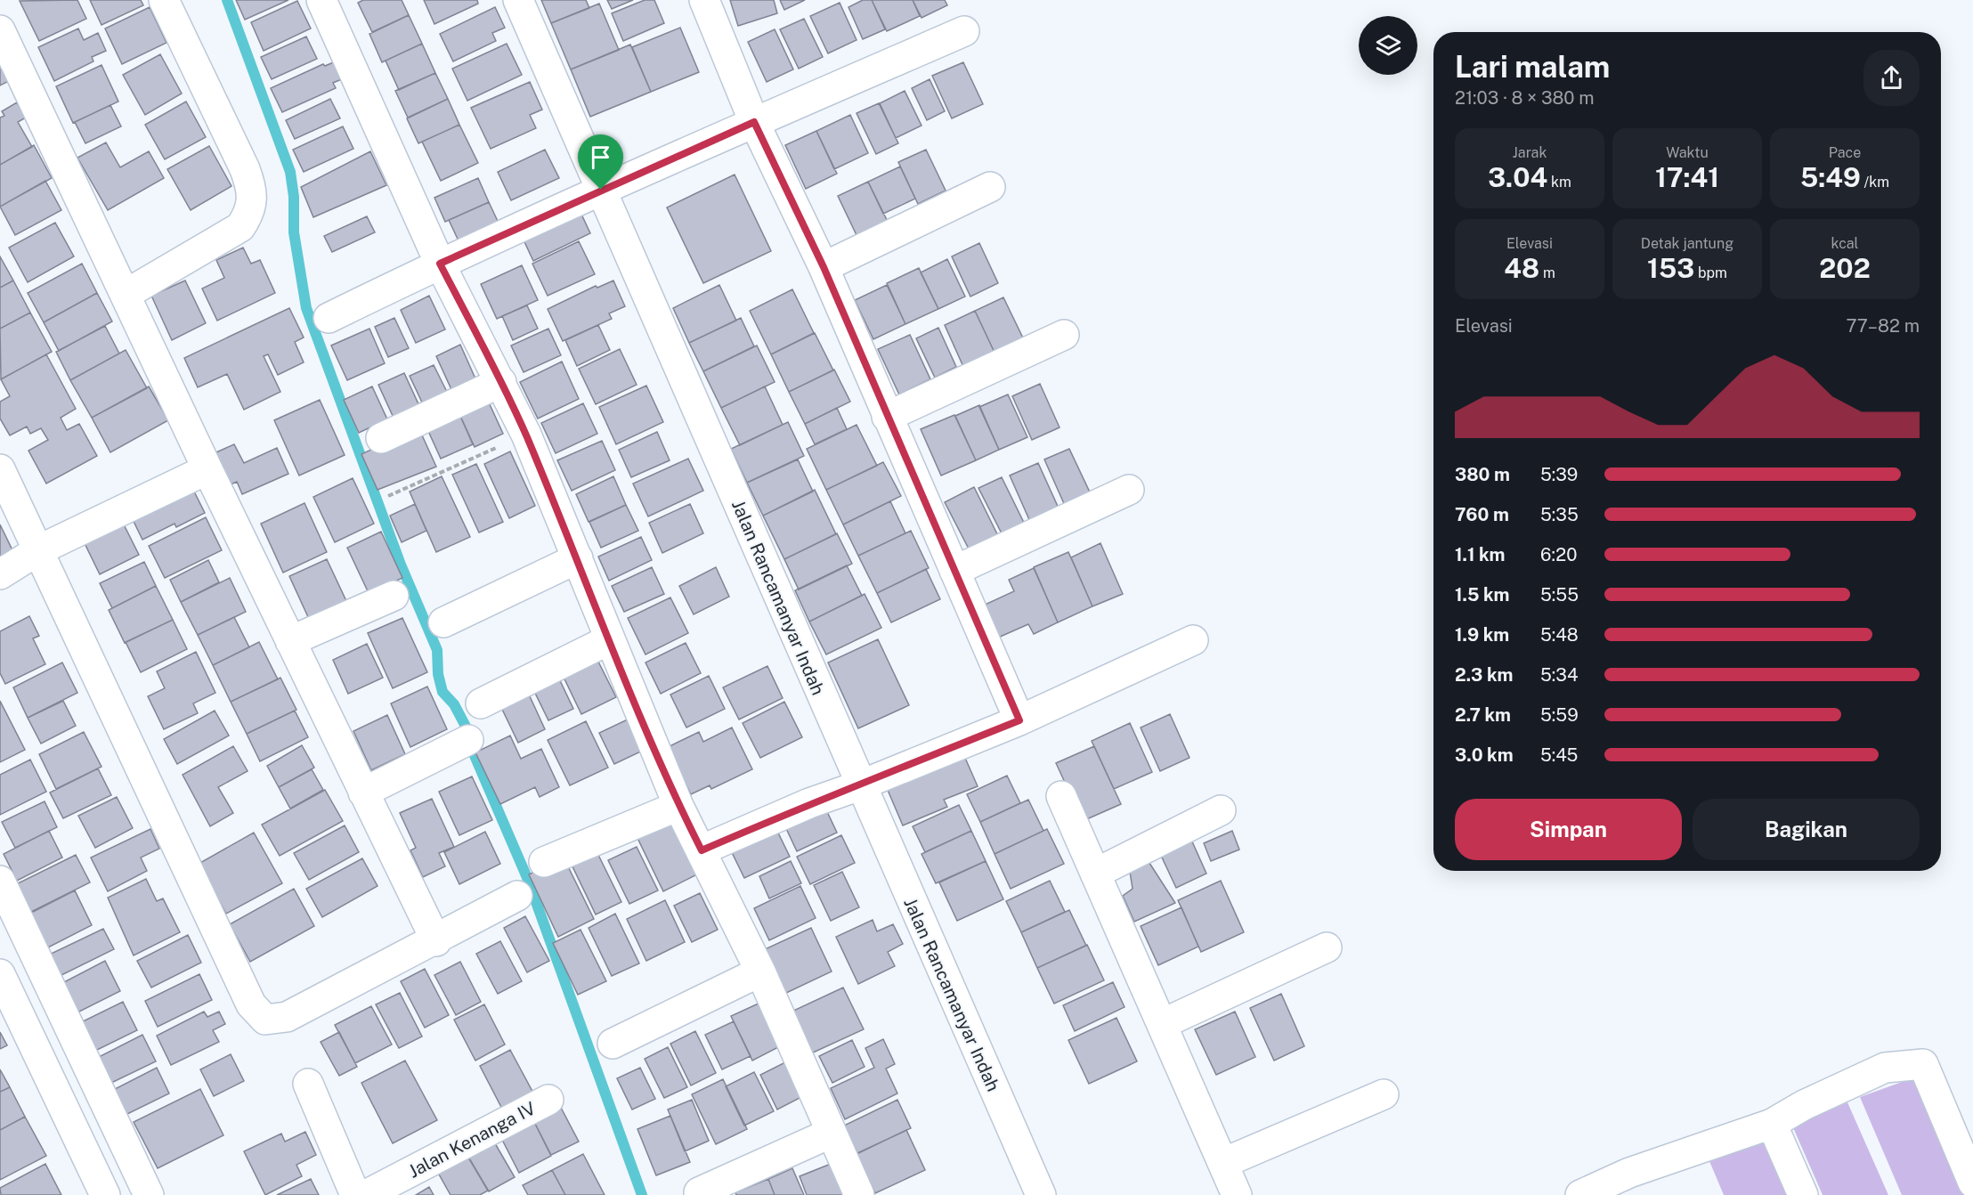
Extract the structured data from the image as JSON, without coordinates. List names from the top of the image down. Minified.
{"streets":{"street":["Jalan Rancamanyar Indah","Jalan Kenanga IV"]},"page":{"heading":["Lari malam","21:03 · 8 × 380 m"],"stats":[["Jarak","3.04 km"],["Waktu","17:41"],["Pace","5:49 /km"],["Elevasi","48 m"],["Detak jantung","153 bpm"],["kcal","202"]],"chart":["Elevasi","77–82 m"],"list":[{"name":"380 m","note":"5:39"},{"name":"760 m","note":"5:35"},{"name":"1.1 km","note":"6:20"},{"name":"1.5 km","note":"5:55"},{"name":"1.9 km","note":"5:48"},{"name":"2.3 km","note":"5:34"},{"name":"2.7 km","note":"5:59"},{"name":"3.0 km","note":"5:45"}],"buttons":["Simpan","Bagikan"]}}
